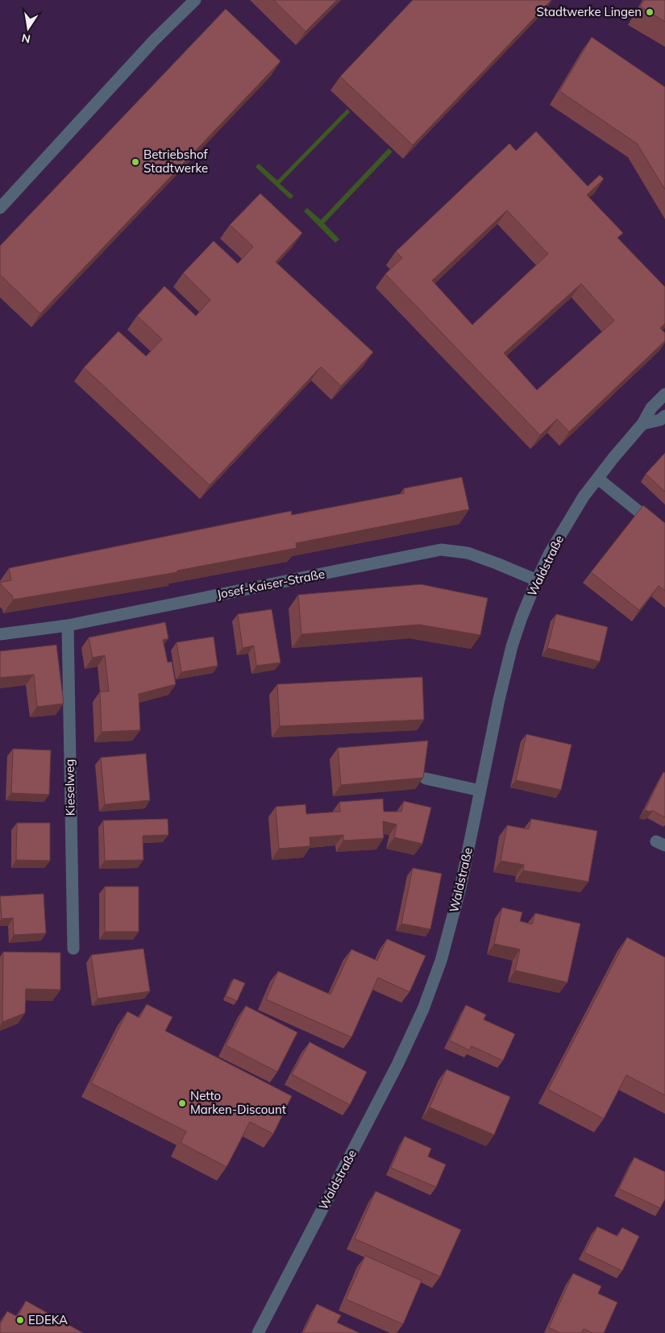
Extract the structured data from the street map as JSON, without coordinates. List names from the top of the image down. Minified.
{"streets":{"street":["Waldstraße","Josef-Kaiser-Straße","Kieselweg"]},"crossings":[["Waldstraße","Josef-Kaiser-Straße"],["Josef-Kaiser-Straße","Kieselweg"]],"places":["Stadtwerke Lingen","Betriebshof Stadtwerke","Netto Marken-Discount","EDEKA"],"north":"bottom"}
